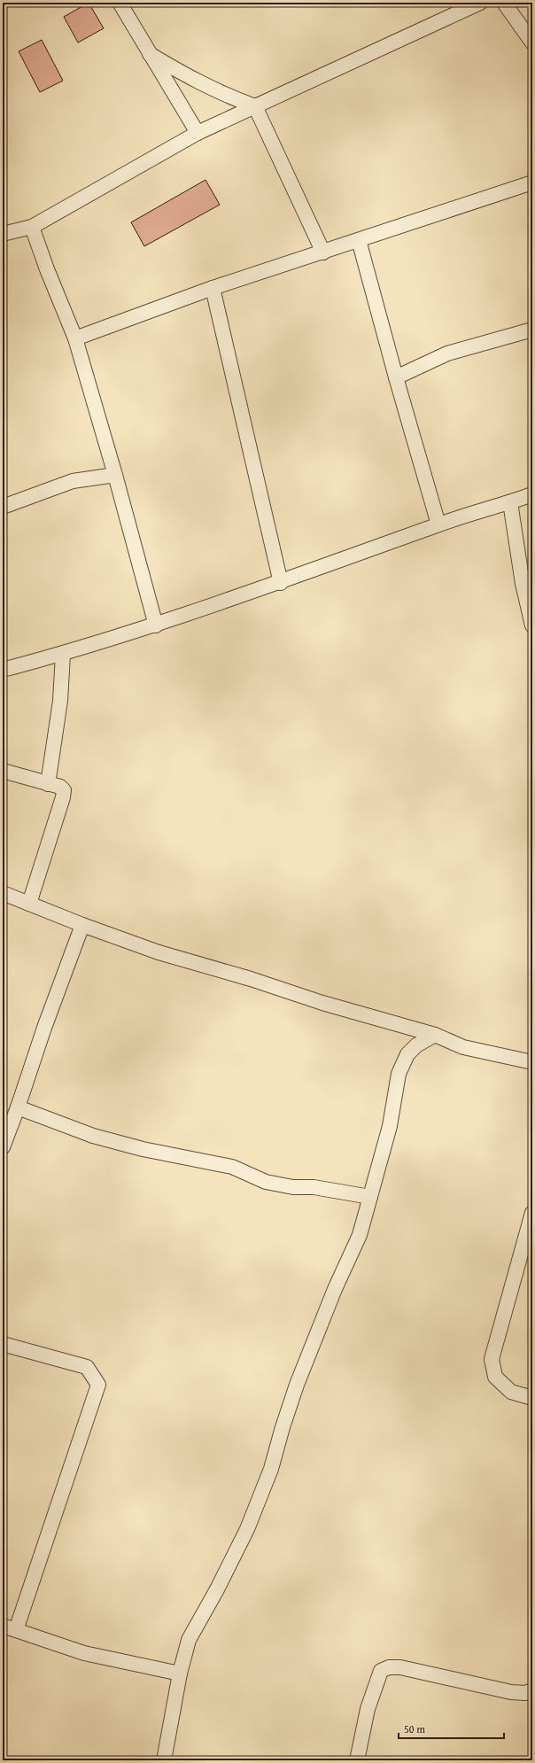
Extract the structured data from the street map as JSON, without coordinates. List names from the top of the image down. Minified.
{"scale_bar":"50 m"}
